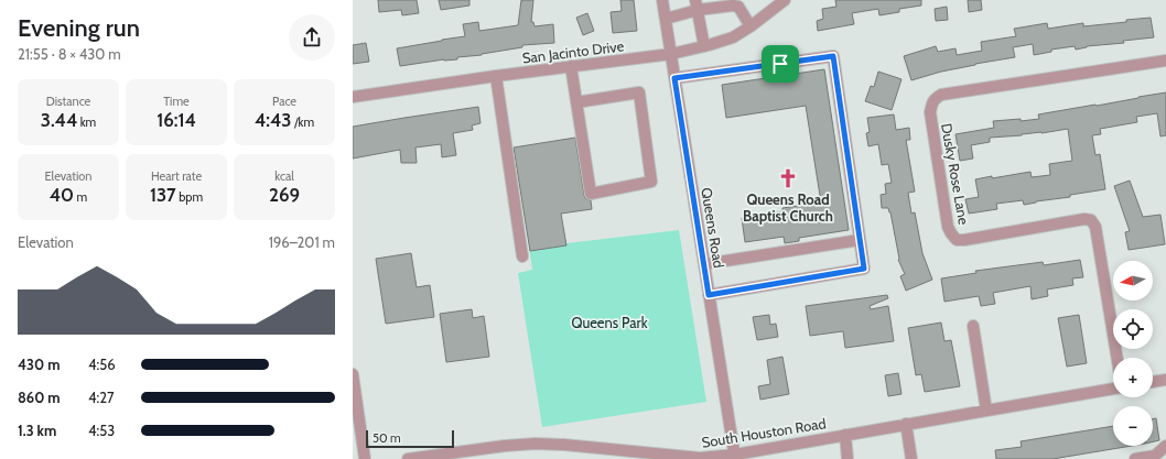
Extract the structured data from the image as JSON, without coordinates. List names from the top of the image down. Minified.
{"streets":{"street":["San Jacinto Drive","Dusky Rose Lane","Queens Road","South Houston Road"]},"crossings":[["San Jacinto Drive","Queens Road"],["Queens Road","South Houston Road"]],"parks":["Queens Park"],"places":{"church":["Queens Road Baptist Church"]},"scale_bar":"50 m","north":"left","page":{"heading":["Evening run","21:55 · 8 × 430 m"],"stats":[["Distance","3.44 km"],["Time","16:14"],["Pace","4:43 /km"],["Elevation","40 m"],["Heart rate","137 bpm"],["kcal","269"]],"chart":["Elevation","196–201 m"],"map_buttons":["+","−"],"list":[{"name":"430 m","note":"4:56"},{"name":"860 m","note":"4:27"},{"name":"1.3 km","note":"4:53"}],"scale":"50 m"}}
